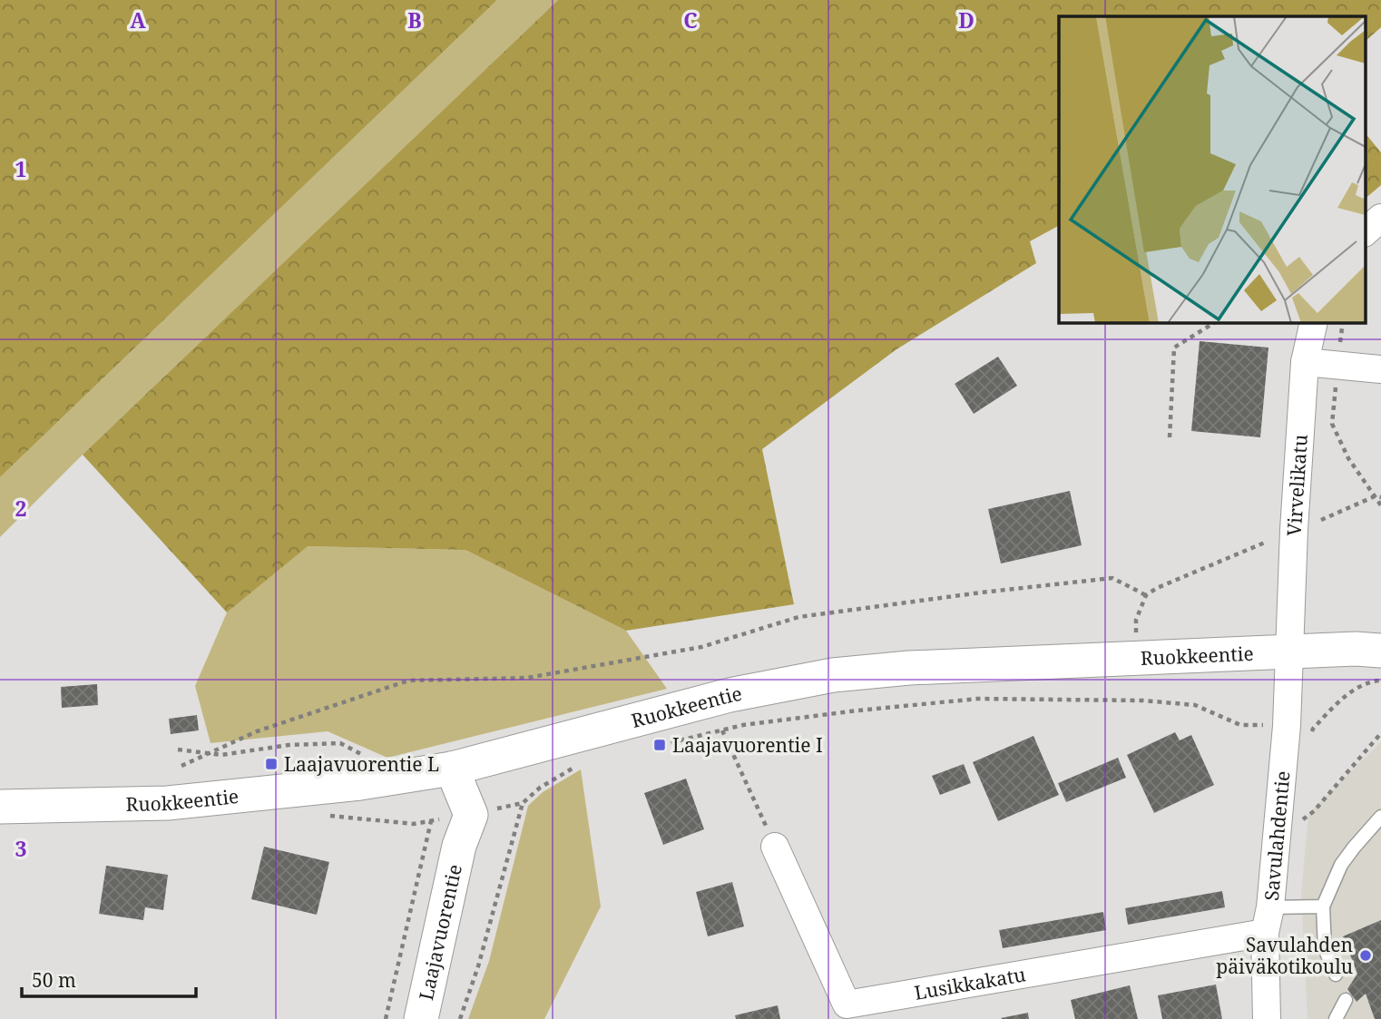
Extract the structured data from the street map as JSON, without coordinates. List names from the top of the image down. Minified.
{"streets":{"street":["Virvelikatu","Ruokkeentie","Savulahdentie","Laajavuorentie","Lusikkakatu"]},"crossings":[["Virvelikatu","Ruokkeentie"],["Virvelikatu","Savulahdentie"],["Ruokkeentie","Savulahdentie"],["Ruokkeentie","Laajavuorentie"],["Savulahdentie","Lusikkakatu"]],"places":{"transit":["Laajavuorentie I","Laajavuorentie L"],"other":["Savulahden päiväkotikoulu"]},"scale_bar":"50 m","grid":{"columns":["A","B","C","D"],"rows":["1","2","3"]}}
